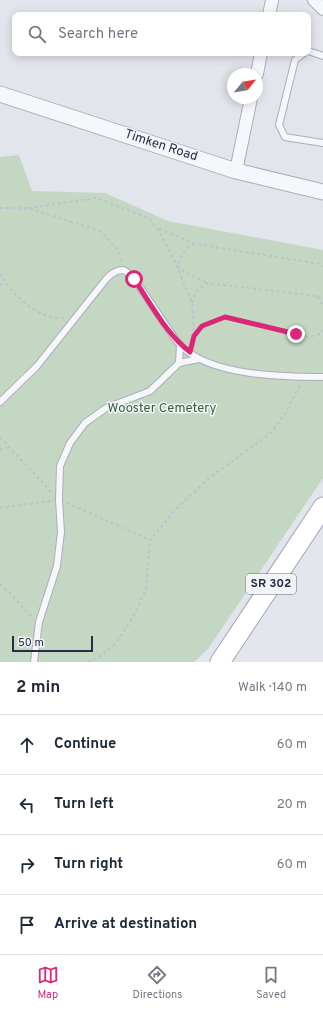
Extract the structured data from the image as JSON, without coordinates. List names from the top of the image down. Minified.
{"streets":{"main road":["SR 302"],"street":["Timken Road"]},"parks":["Wooster Cemetery"],"scale_bar":"50 m","north":"top right","page":{"search":"Search here","scale":"50 m","heading":["2 min","Walk · 140 m"],"list":[["Continue","60 m"],["Turn left","20 m"],["Turn right","60 m"],"Arrive at destination"],"nav":["Map","Directions","Saved"]}}
